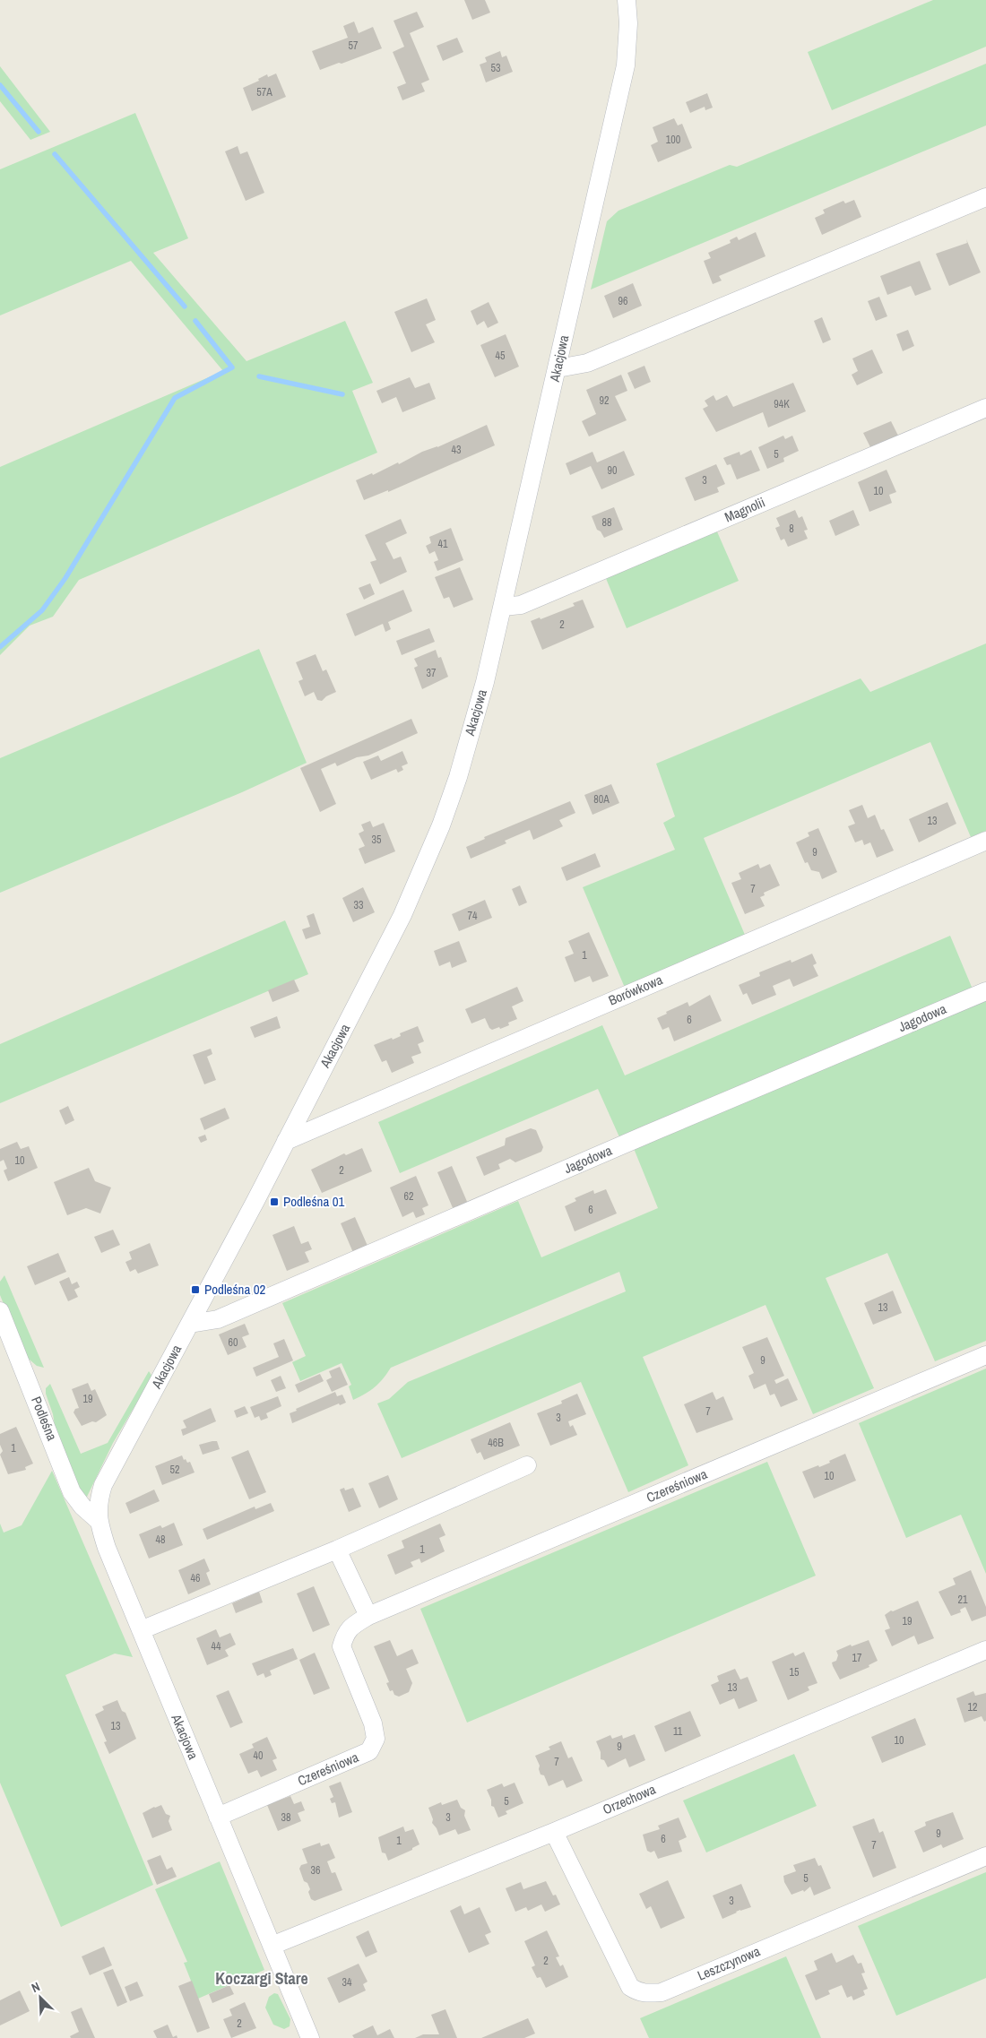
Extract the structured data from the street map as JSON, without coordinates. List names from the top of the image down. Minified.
{"streets":{"street":["Akacjowa","Magnolii","Borówkowa","Jagodowa","Podleśna","Czereśniowa","Orzechowa","Leszczynowa"]},"crossings":[["Akacjowa","Magnolii"],["Akacjowa","Borówkowa"],["Akacjowa","Jagodowa"],["Akacjowa","Podleśna"],["Akacjowa","Czereśniowa"],["Akacjowa","Orzechowa"],["Orzechowa","Leszczynowa"]],"districts":["Koczargi Stare"],"places":{"transit":["Podleśna 01","Podleśna 02"]},"house_numbers":["57","53","57A","100","96","45","92","94K","43","5","90","3","10","88","8","41","2","37","80A","13","35","9","7","33","74","1","6","10","2","62","6","13","60","9","19","7","3","46B","1","52","10","48","1","46","21","19","44","17","15","13","12","13","11","10","9","40","7","5","38","3","9","6","1","7","36","5","3","2","34","2"],"north":"top left"}
